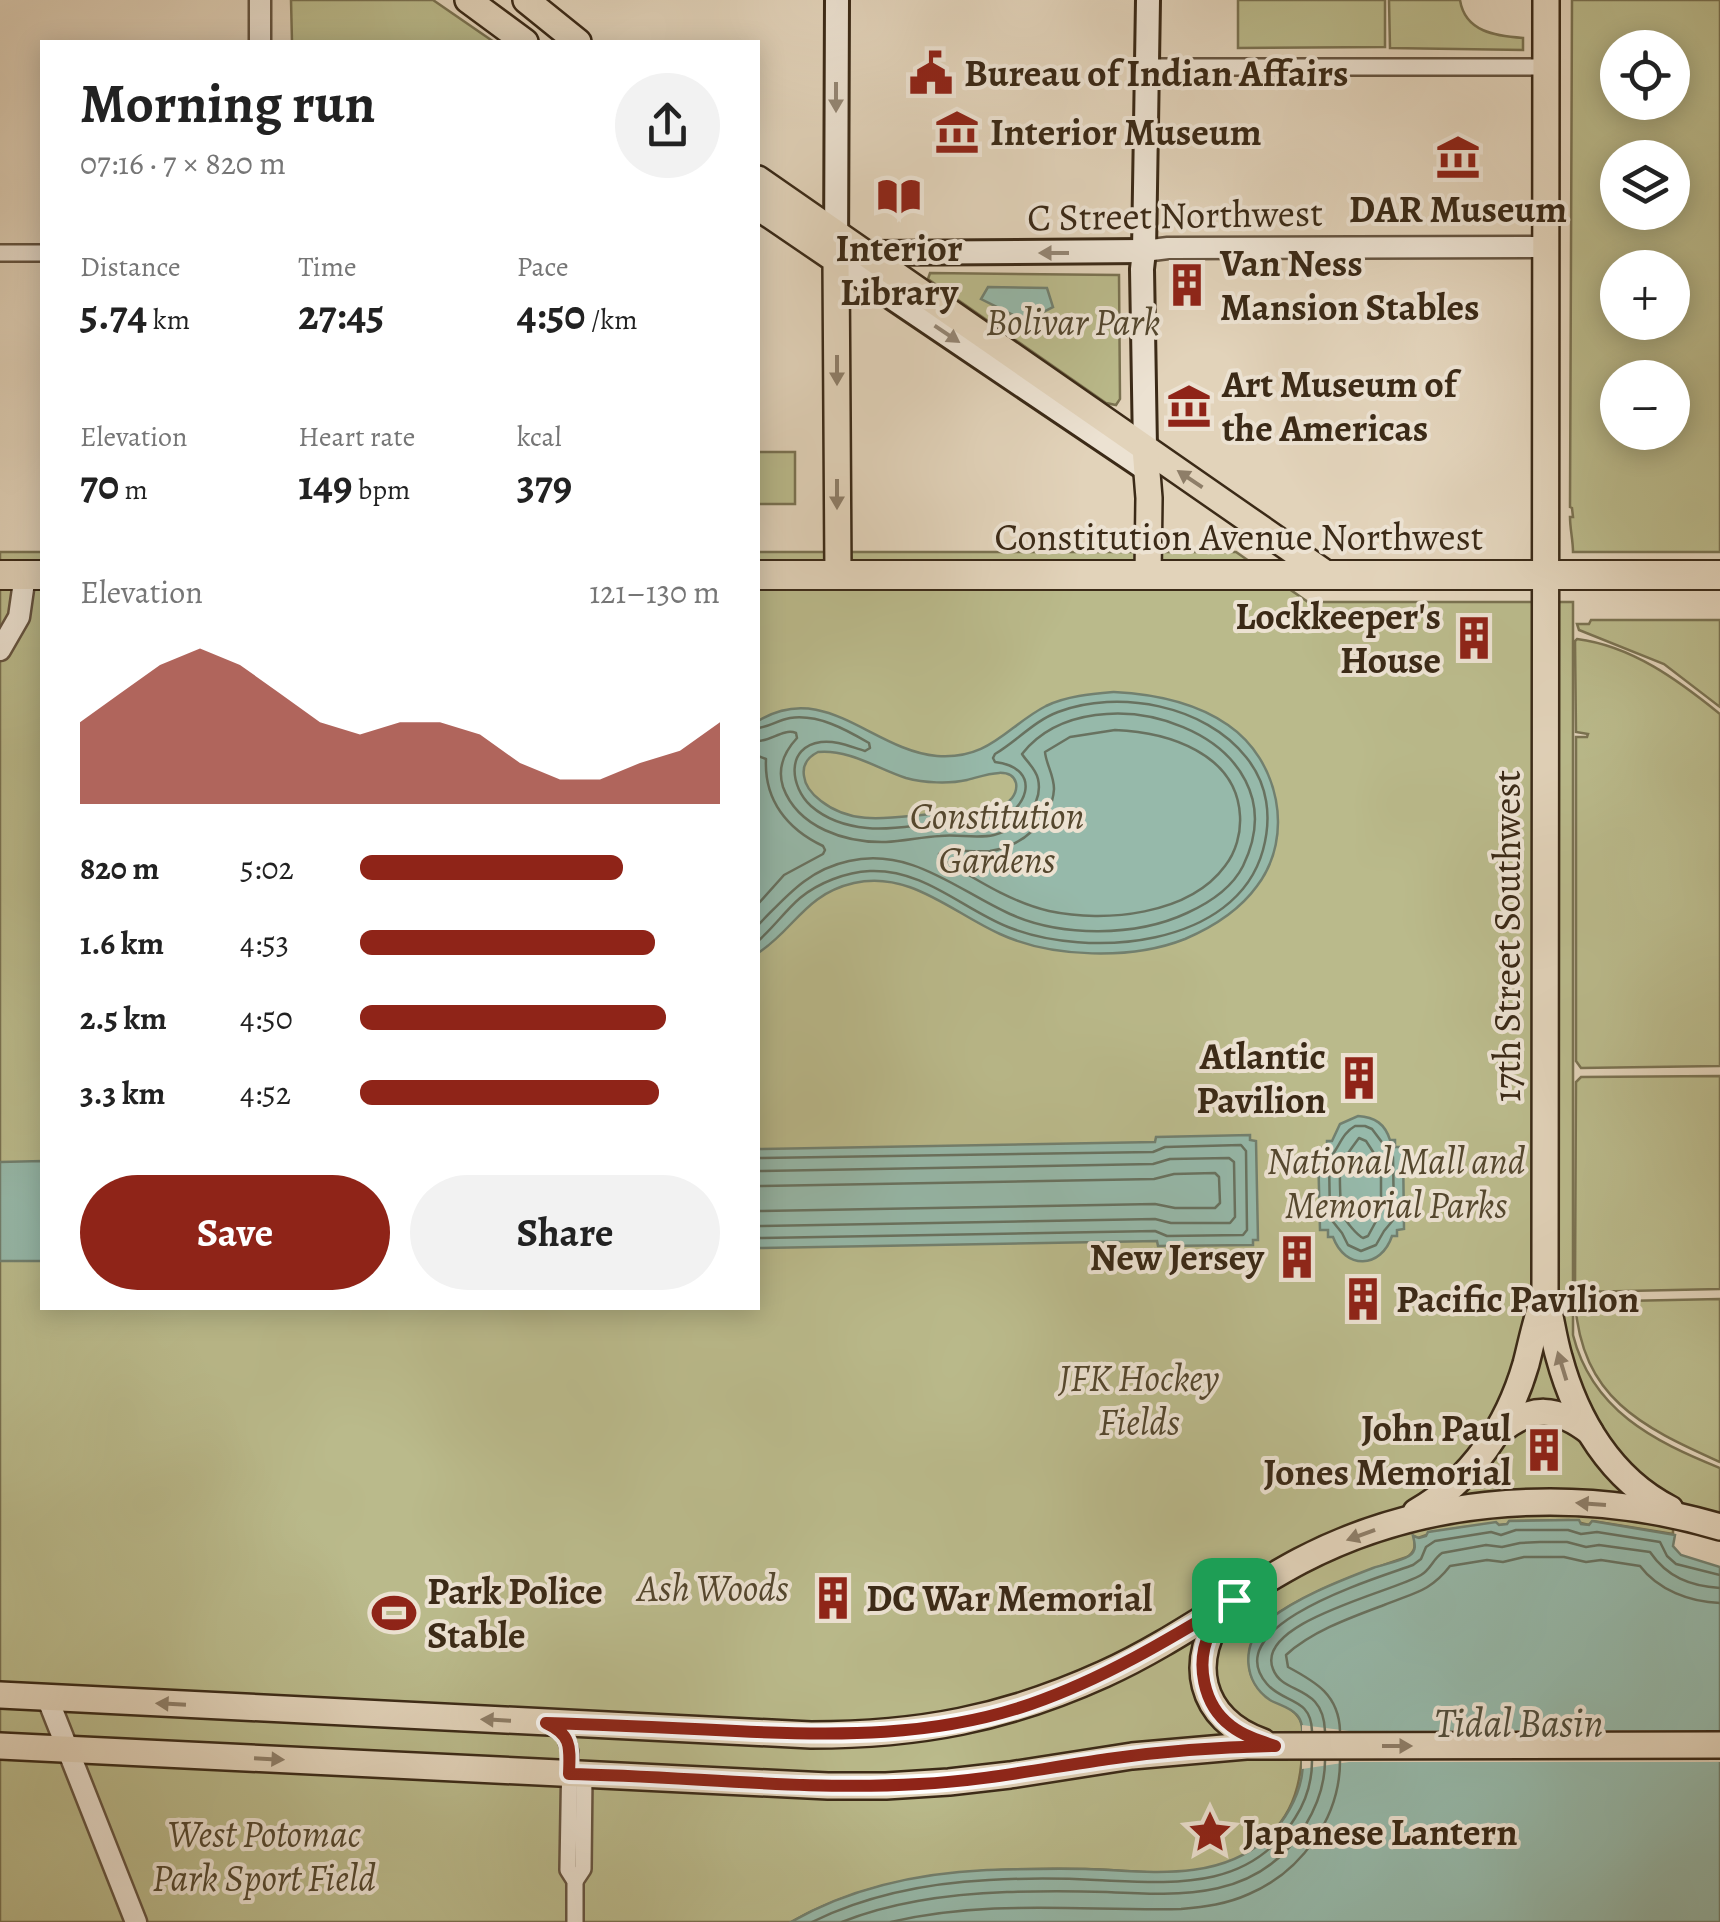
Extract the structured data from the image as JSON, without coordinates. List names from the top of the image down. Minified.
{"streets":{"highway":["Constitution Avenue Northwest"],"main road":["C Street Northwest","17th Street Southwest"]},"crossings":[["C Street Northwest","17th Street Southwest"],["Constitution Avenue Northwest","17th Street Southwest"]],"one_way":["C Street Northwest"],"water":["Tidal Basin"],"parks":["Bolivar Park","Constitution Gardens","National Mall and Memorial Parks","JFK Hockey Fields","Ash Woods","West Potomac Park Sport Field"],"places":{"public building":["Bureau of Indian Affairs"],"museum":["Interior Museum","DAR Museum","Art Museum of the Americas"],"library":["Interior Library"],"building":["Van Ness Mansion Stables","Lockkeeper's House","Atlantic Pavilion","New Jersey","Pacific Pavilion","John Paul Jones Memorial","DC War Memorial"],"sports":["Park Police Stable"],"place":["Japanese Lantern"]},"page":{"map_buttons":["+","−"],"heading":["Morning run","07:16 · 7 × 820 m"],"stats":[["Distance","5.74 km"],["Time","27:45"],["Pace","4:50 /km"],["Elevation","70 m"],["Heart rate","149 bpm"],["kcal","379"]],"chart":["Elevation","121–130 m"],"list":[{"name":"820 m","note":"5:02"},{"name":"1.6 km","note":"4:53"},{"name":"2.5 km","note":"4:50"},{"name":"3.3 km","note":"4:52"}],"buttons":["Save","Share"]}}
